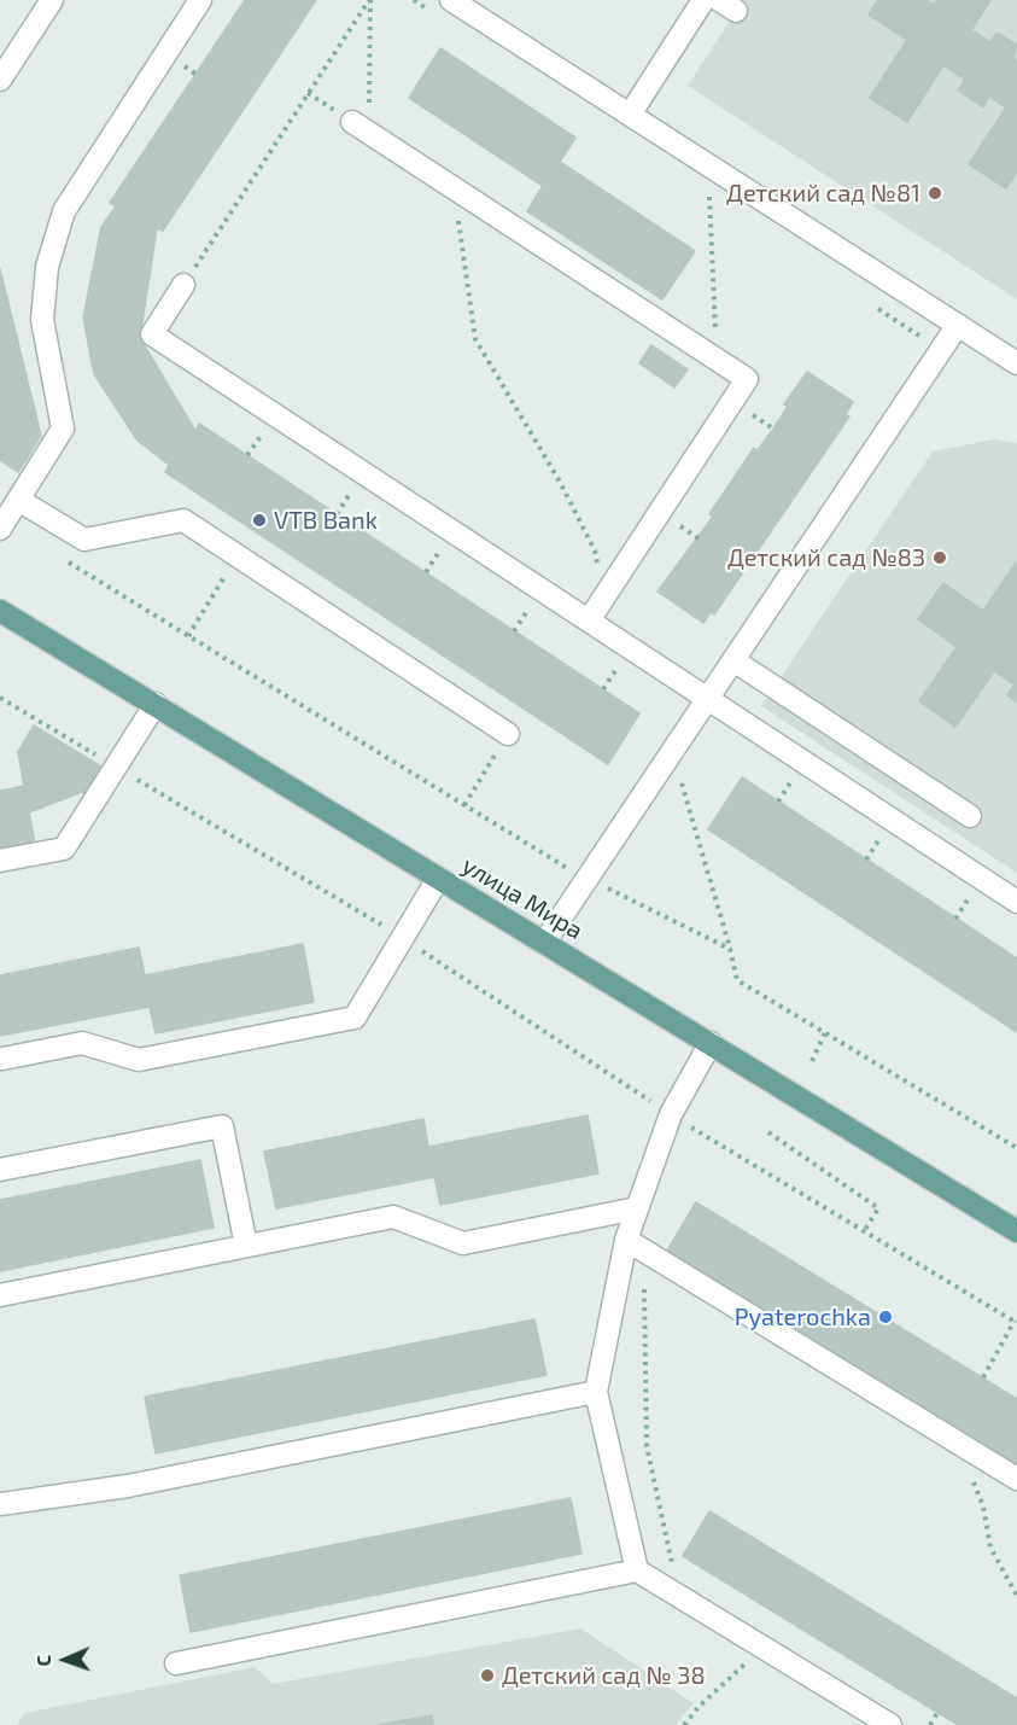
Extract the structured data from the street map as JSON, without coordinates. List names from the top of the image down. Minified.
{"streets":{"main road":["улица Мира"]},"places":["Детский сад №81","VTB Bank","Детский сад №83","Pyaterochka","Детский сад № 38"],"north":"left"}
